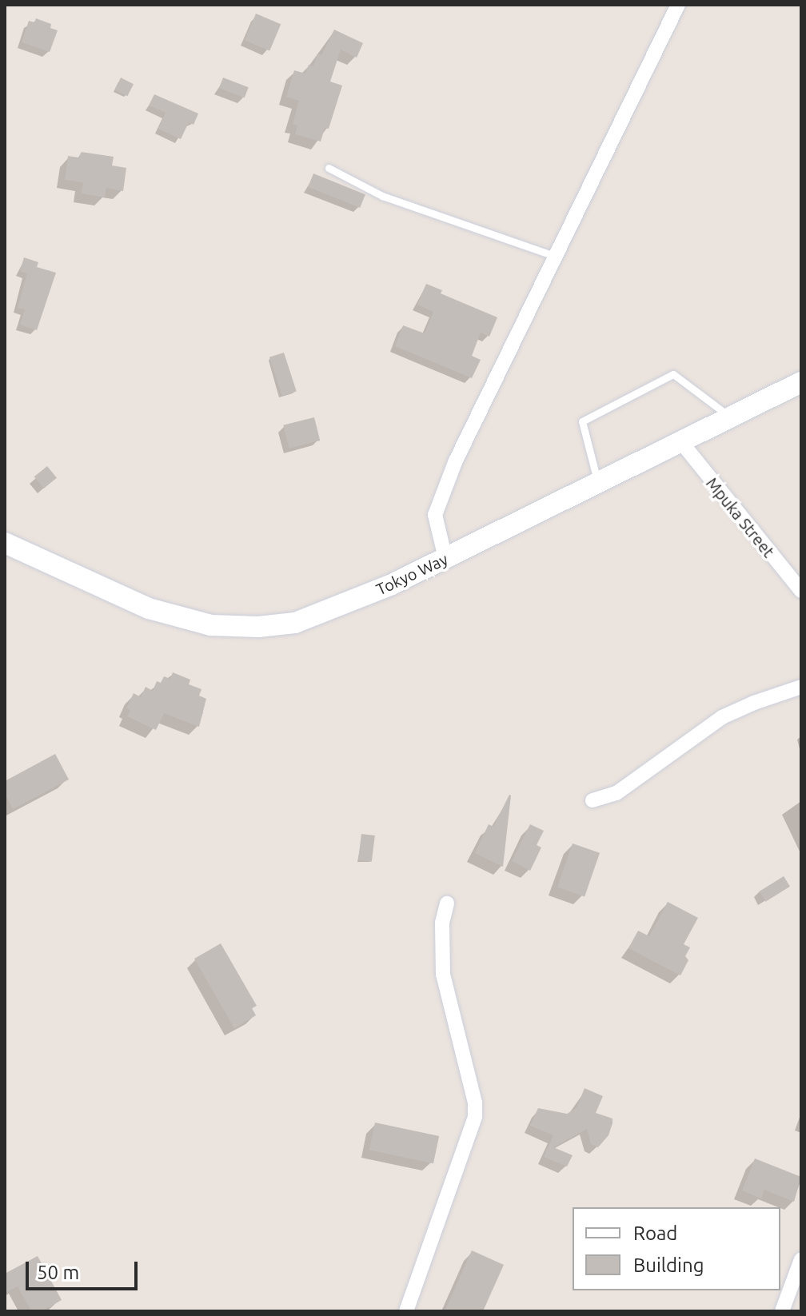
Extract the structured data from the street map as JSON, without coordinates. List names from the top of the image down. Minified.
{"streets":{"street":["Mpuka Street","Tokyo Way"]},"crossings":[["Mpuka Street","Tokyo Way"]],"legend":["Road","Building"],"scale_bar":"50 m"}
